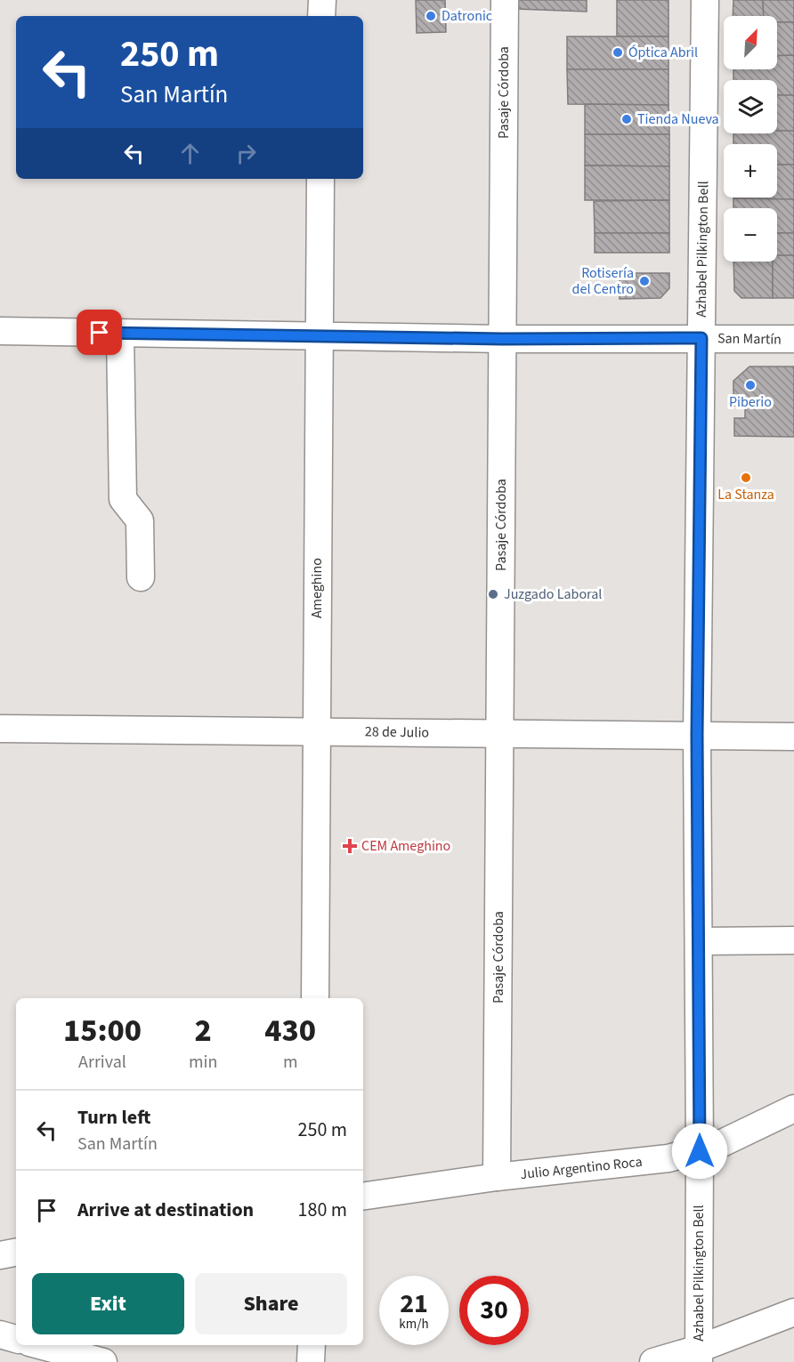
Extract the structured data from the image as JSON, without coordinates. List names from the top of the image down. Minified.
{"streets":{"street":["Pasaje Córdoba","Azhabel Pilkington Bell","San Martín","Ameghino","28 de Julio","Julio Argentino Roca"]},"crossings":[["Pasaje Córdoba","San Martín"],["Pasaje Córdoba","28 de Julio"],["Pasaje Córdoba","Julio Argentino Roca"],["Azhabel Pilkington Bell","San Martín"],["Azhabel Pilkington Bell","28 de Julio"],["Azhabel Pilkington Bell","Julio Argentino Roca"],["San Martín","Ameghino"],["Ameghino","28 de Julio"]],"places":{"other":["Datronic","Óptica Abril","Tienda Nueva","Rotisería del Centro","Piberio","La Stanza","Juzgado Laboral"],"health":["CEM Ameghino"]},"north":"top right","page":{"map_buttons":["+","−"],"turn":["250 m","San Martín"],"eta":["15:00","Arrival","2","min","430","m"],"list":[{"name":"Turn left","note":"San Martín","value":"250 m"},{"name":"Arrive at destination","value":"180 m"}],"buttons":["Exit","Share"],"speed":"21 km/h","limit":"30"}}
